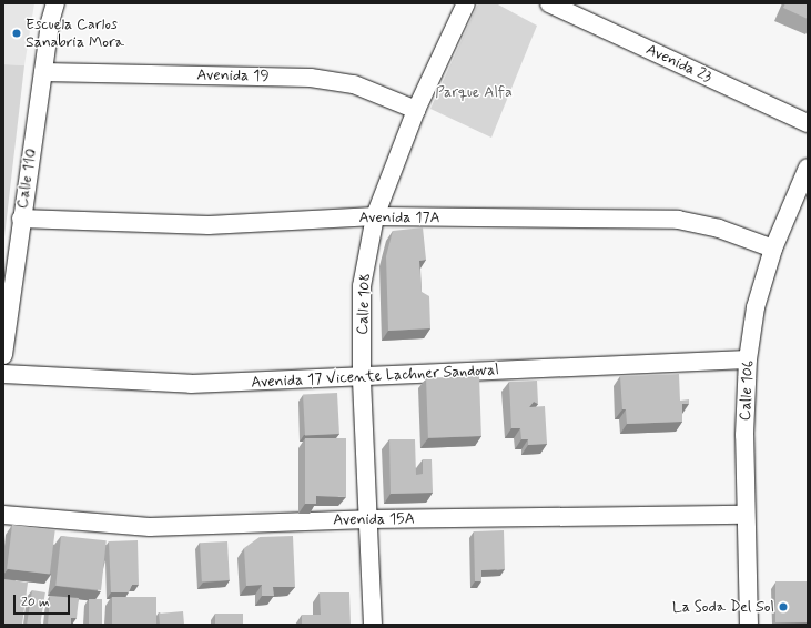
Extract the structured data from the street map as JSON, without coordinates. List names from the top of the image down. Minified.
{"streets":{"street":["Avenida 23","Avenida 19","Calle 110","Avenida 17A","Calle 108","Avenida 17 Vicente Lachner Sandoval","Calle 106","Avenida 15A"]},"crossings":[["Avenida 19","Calle 110"],["Avenida 19","Calle 108"],["Calle 110","Avenida 17A"],["Avenida 17A","Calle 108"],["Avenida 17A","Calle 106"],["Calle 108","Avenida 17 Vicente Lachner Sandoval"],["Calle 108","Avenida 15A"],["Avenida 17 Vicente Lachner Sandoval","Calle 106"],["Calle 106","Avenida 15A"]],"parks":["Parque Alfa"],"places":["Escuela Carlos Sanabria Mora","La Soda Del Sol"],"scale_bar":"20 m"}
